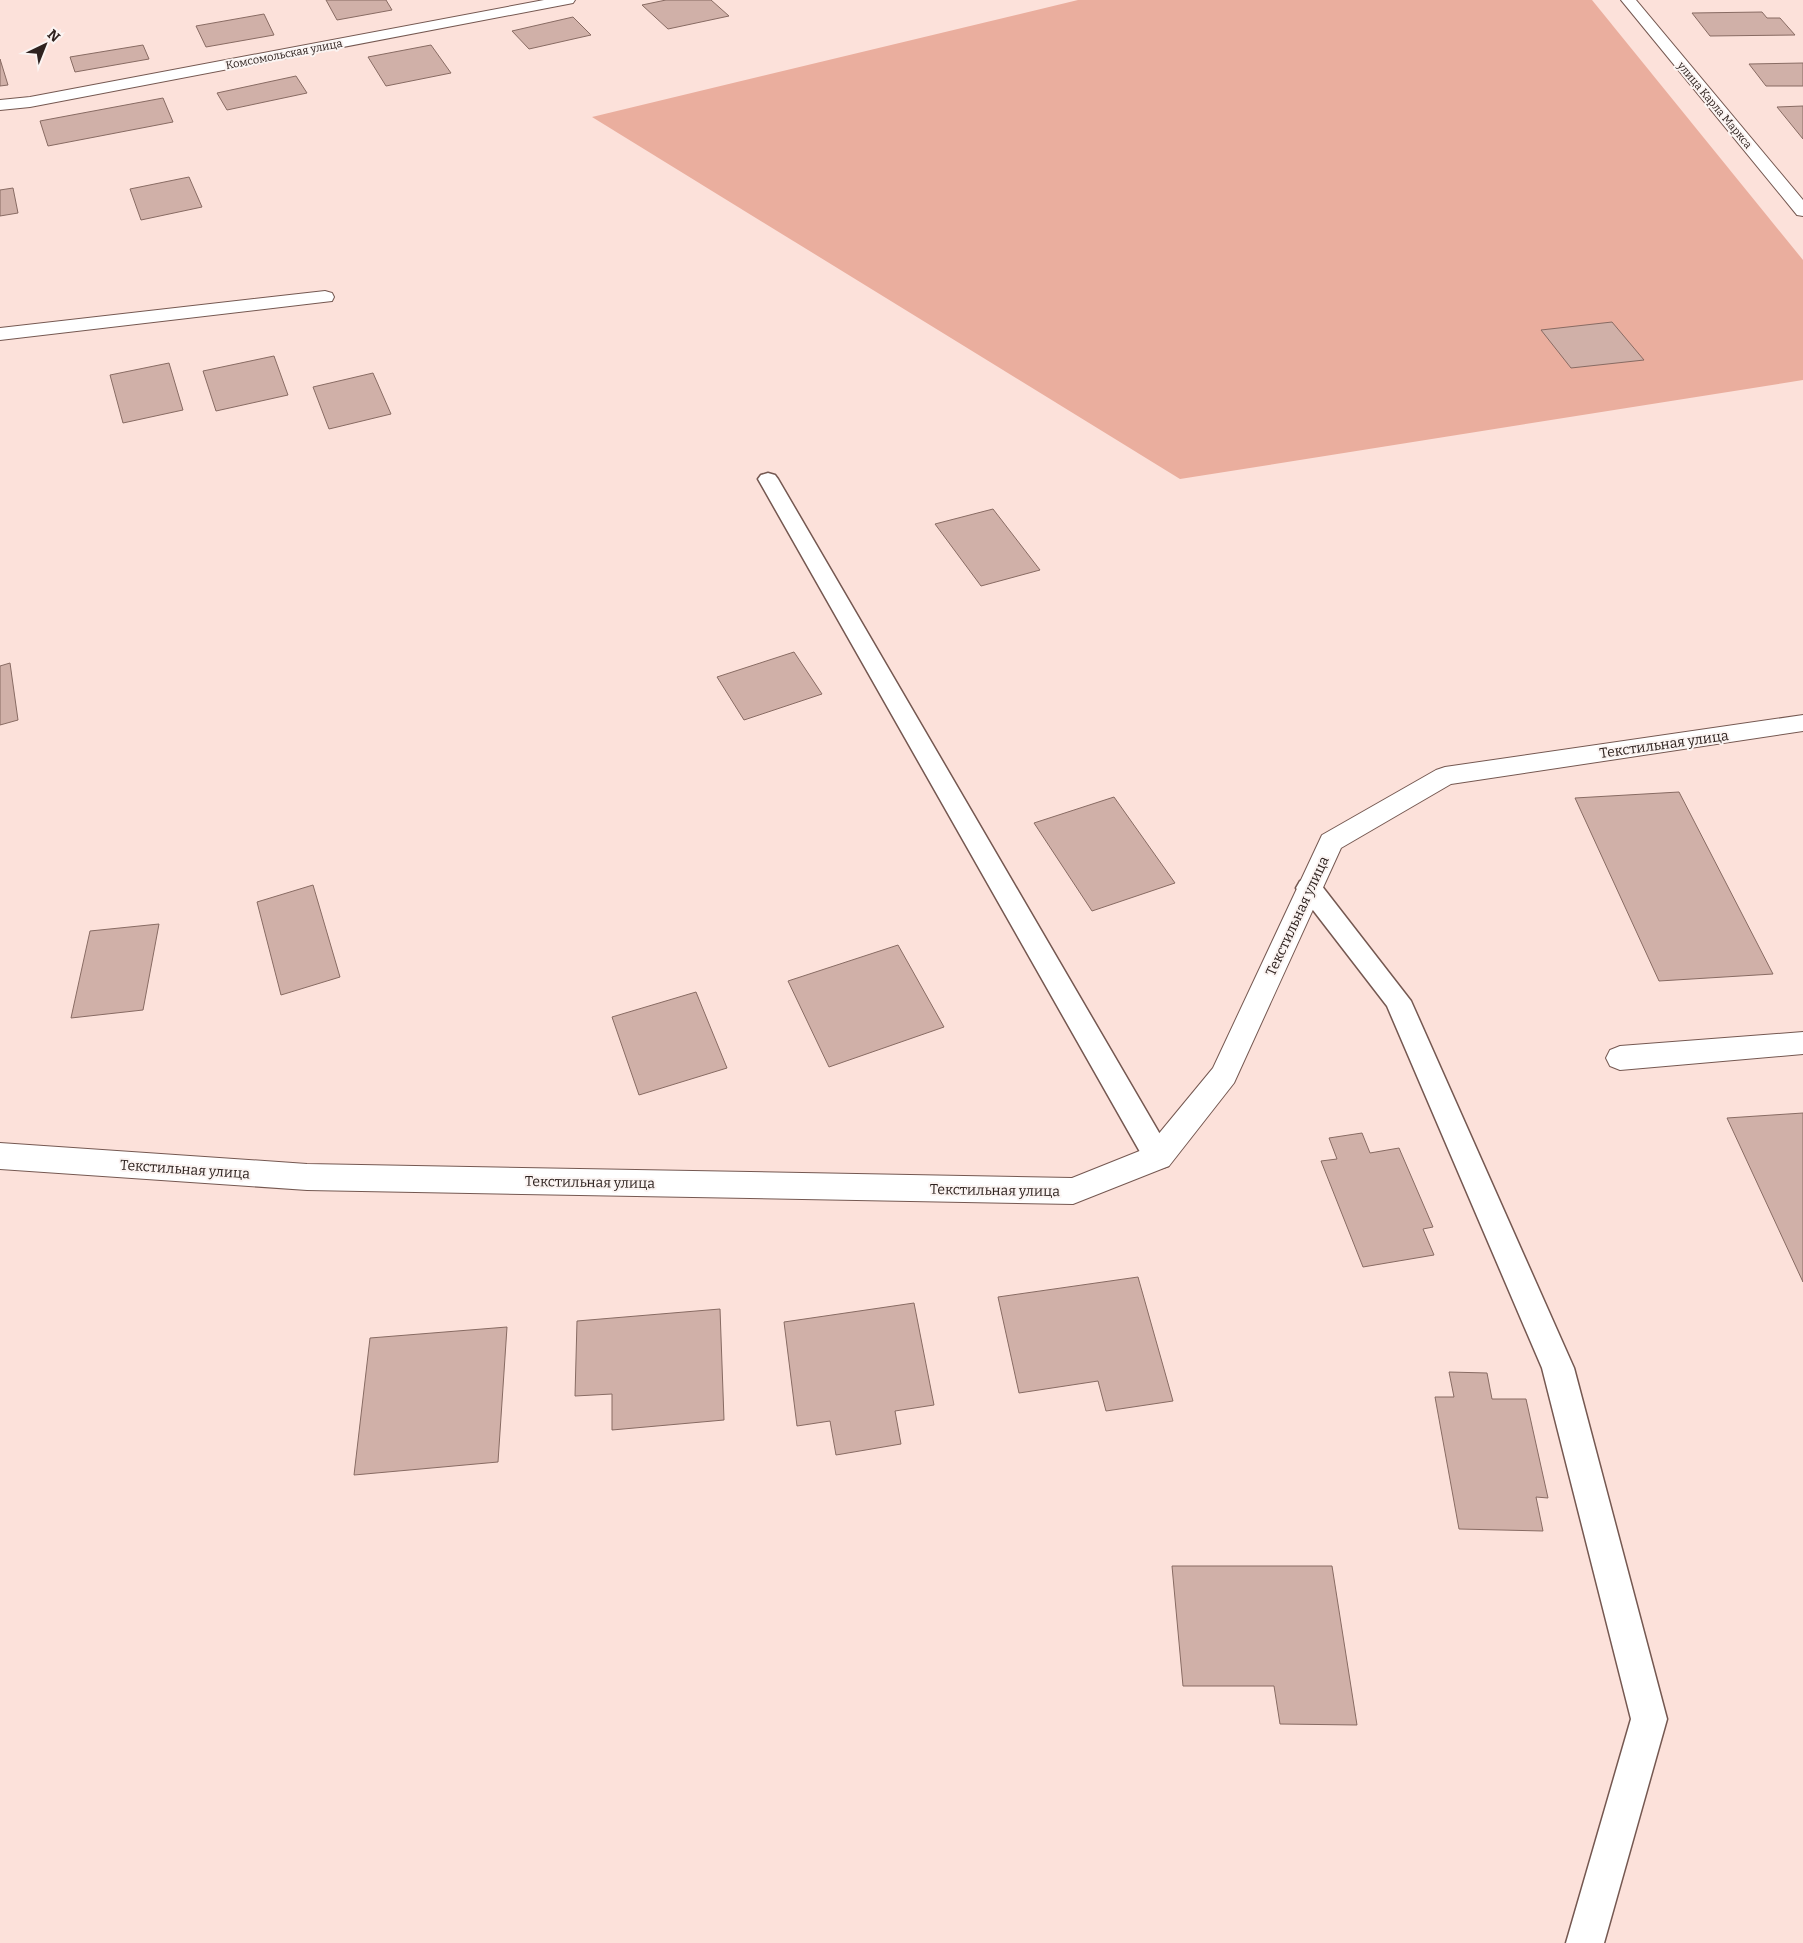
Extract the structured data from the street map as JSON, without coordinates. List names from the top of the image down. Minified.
{"streets":{"street":["Комсомольская улица","улица Карла Маркса","Текстильная улица"]},"north":"top right"}
